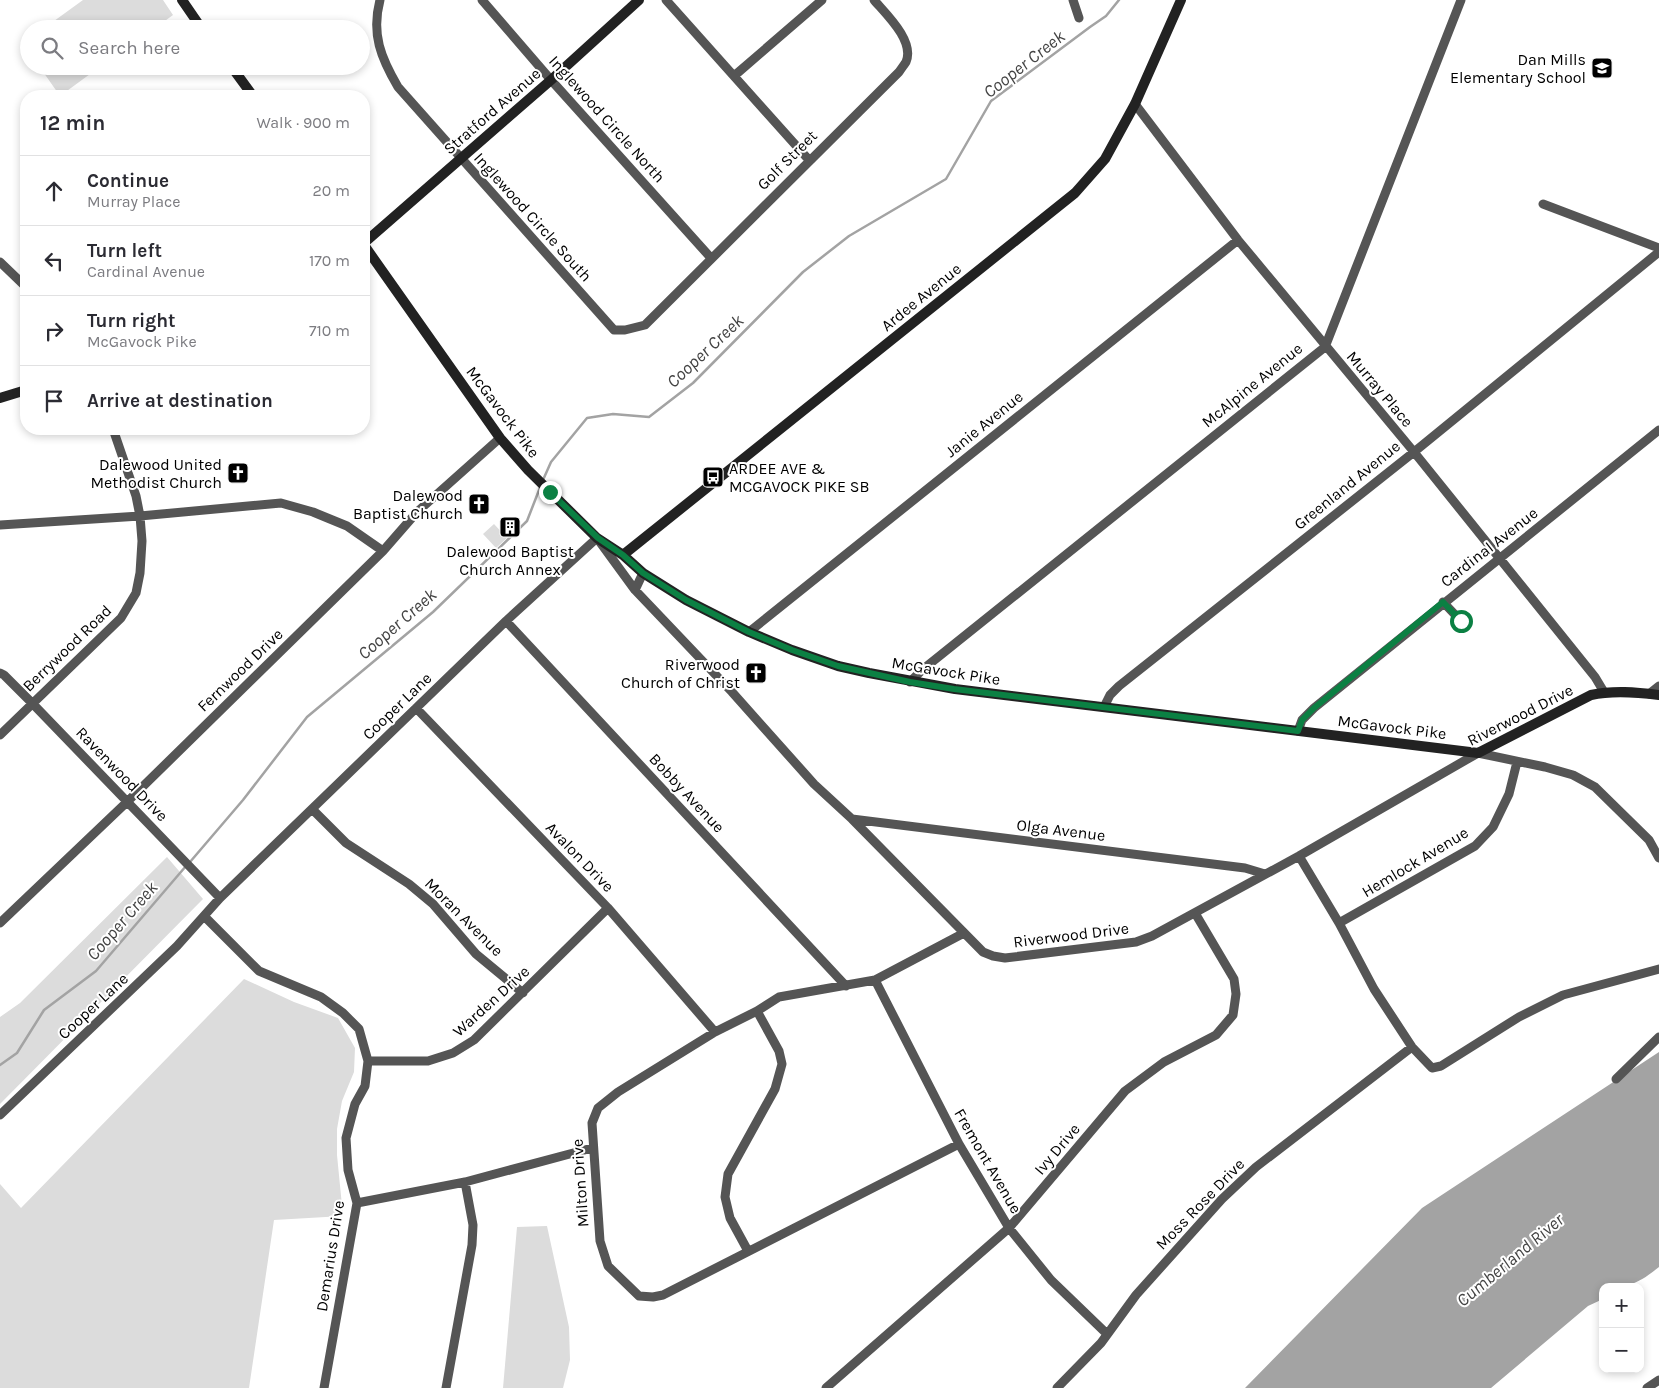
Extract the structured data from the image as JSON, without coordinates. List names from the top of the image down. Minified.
{"streets":{"street":["Stratford Avenue","Inglewood Circle North","Golf Street","Inglewood Circle South","Ardee Avenue","McAlpine Avenue","Murray Place","McGavock Pike","Janie Avenue","Greenland Avenue","Cardinal Avenue","Berrywood Road","Fernwood Drive","Cooper Lane","Riverwood Drive","Ravenwood Drive","Bobby Avenue","Olga Avenue","Avalon Drive","Hemlock Avenue","Moran Avenue","Warden Drive","Ivy Drive","Fremont Avenue","Milton Drive","Moss Rose Drive","Demarius Drive"]},"crossings":[["Stratford Avenue","Inglewood Circle North"],["Stratford Avenue","Inglewood Circle South"],["Inglewood Circle North","Golf Street"],["Golf Street","Inglewood Circle South"],["Ardee Avenue","Murray Place"],["Ardee Avenue","McGavock Pike"],["Ardee Avenue","Riverwood Drive"],["McAlpine Avenue","Murray Place"],["McAlpine Avenue","McGavock Pike"],["Murray Place","Janie Avenue"],["Murray Place","Greenland Avenue"],["Murray Place","Cardinal Avenue"],["Murray Place","Riverwood Drive"],["McGavock Pike","Janie Avenue"],["McGavock Pike","Greenland Avenue"],["McGavock Pike","Cardinal Avenue"],["McGavock Pike","Fernwood Drive"],["McGavock Pike","Cooper Lane"],["McGavock Pike","Riverwood Drive"],["McGavock Pike","Hemlock Avenue"],["Berrywood Road","Ravenwood Drive"],["Fernwood Drive","Ravenwood Drive"],["Cooper Lane","Riverwood Drive"],["Cooper Lane","Ravenwood Drive"],["Cooper Lane","Bobby Avenue"],["Cooper Lane","Avalon Drive"],["Cooper Lane","Moran Avenue"],["Cooper Lane","Demarius Drive"],["Riverwood Drive","Olga Avenue"],["Riverwood Drive","Ivy Drive"],["Riverwood Drive","Milton Drive"],["Bobby Avenue","Milton Drive"],["Avalon Drive","Warden Drive"],["Avalon Drive","Milton Drive"],["Moran Avenue","Warden Drive"],["Warden Drive","Demarius Drive"],["Ivy Drive","Fremont Avenue"],["Fremont Avenue","Milton Drive"],["Fremont Avenue","Moss Rose Drive"]],"water":["Cooper Creek","Cumberland River"],"places":{"school or university":["Dan Mills Elementary School"],"church":["Dalewood United Methodist Church","Dalewood Baptist Church","Riverwood Church of Christ"],"bus stop":["ARDEE AVE & MCGAVOCK PIKE SB"],"building":["Dalewood Baptist Church Annex"]},"page":{"search":"Search here","heading":["12 min","Walk · 900 m"],"list":[["Continue","Murray Place","20 m"],["Turn left","Cardinal Avenue","170 m"],["Turn right","McGavock Pike","710 m"],"Arrive at destination"],"map_buttons":["+","−"]}}
